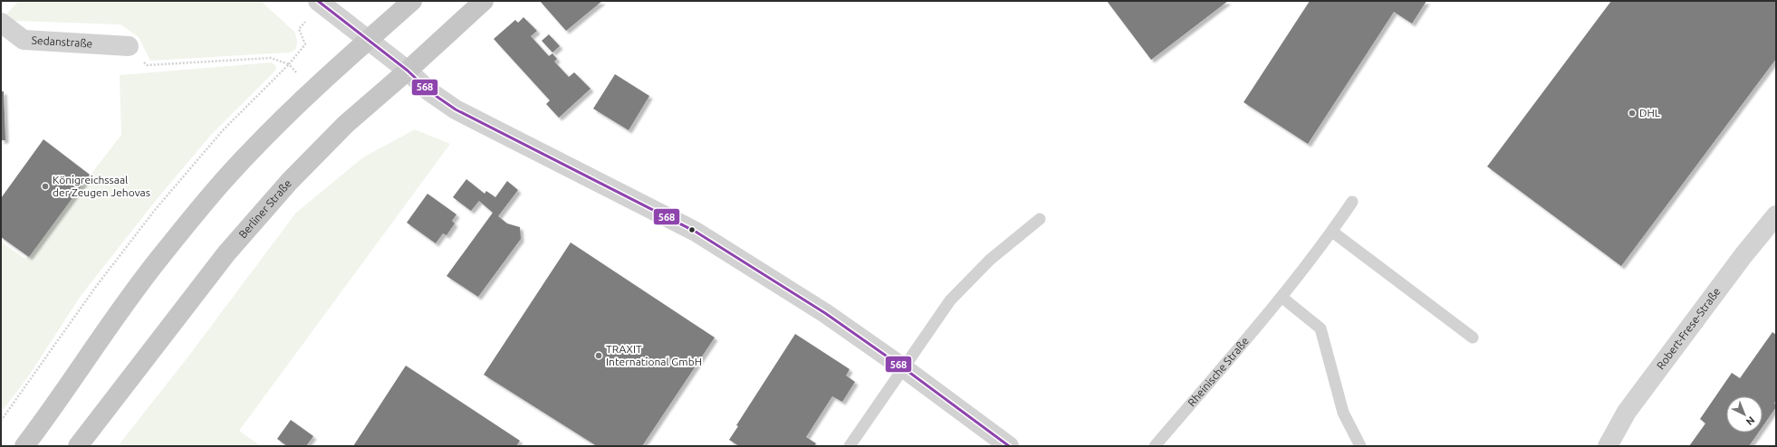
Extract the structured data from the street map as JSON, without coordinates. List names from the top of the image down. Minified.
{"streets":{"main road":["Berliner Straße"],"street":["Sedanstraße","Robert-Frese-Straße"],"lane":["Rheinische Straße"]},"places":["DHL","Königreichssaal der Zeugen Jehovas","TRAXIT International GmbH"],"lines":["transit line 568"],"north":"bottom right"}
